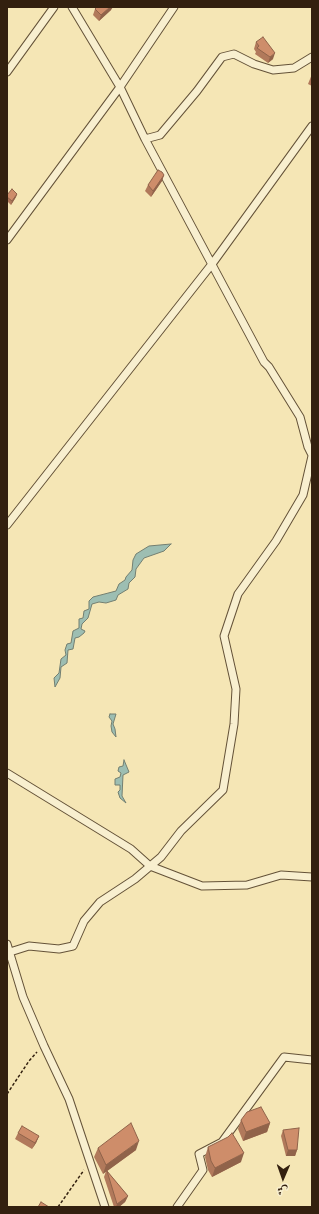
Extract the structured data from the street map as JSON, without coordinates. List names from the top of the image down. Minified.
{"north":"bottom"}
